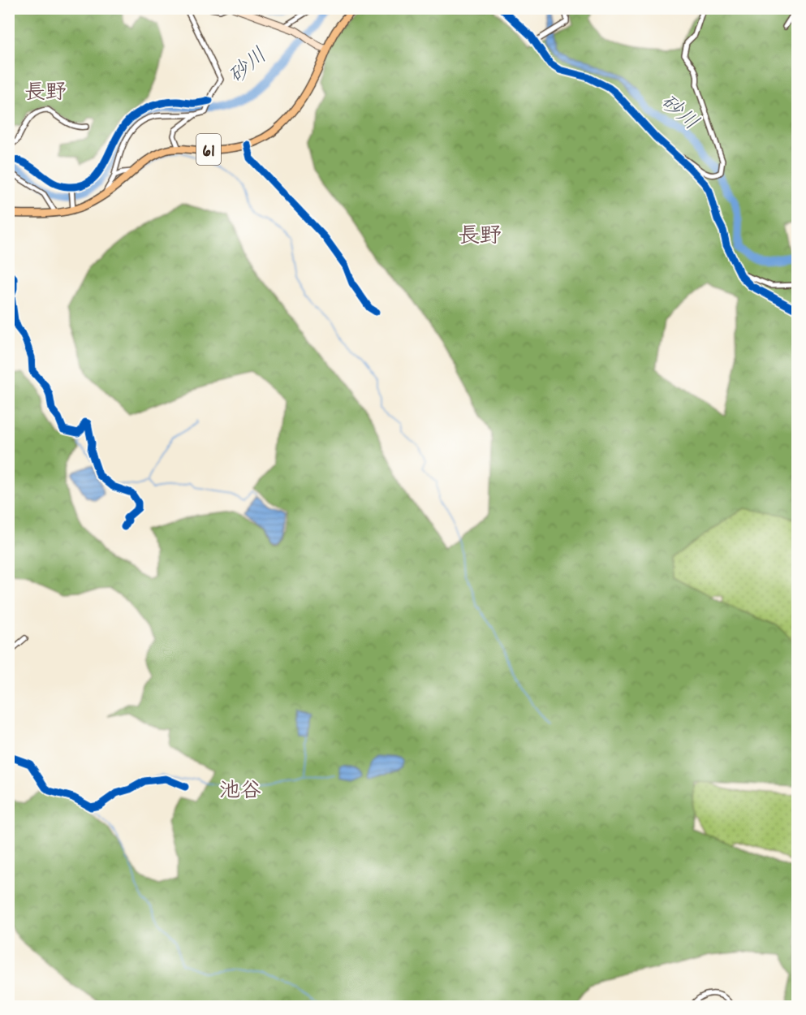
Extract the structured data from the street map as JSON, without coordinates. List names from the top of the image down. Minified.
{"streets":{"main road":["61"]},"districts":["長野","長野","池谷"],"water":["砂川"]}
